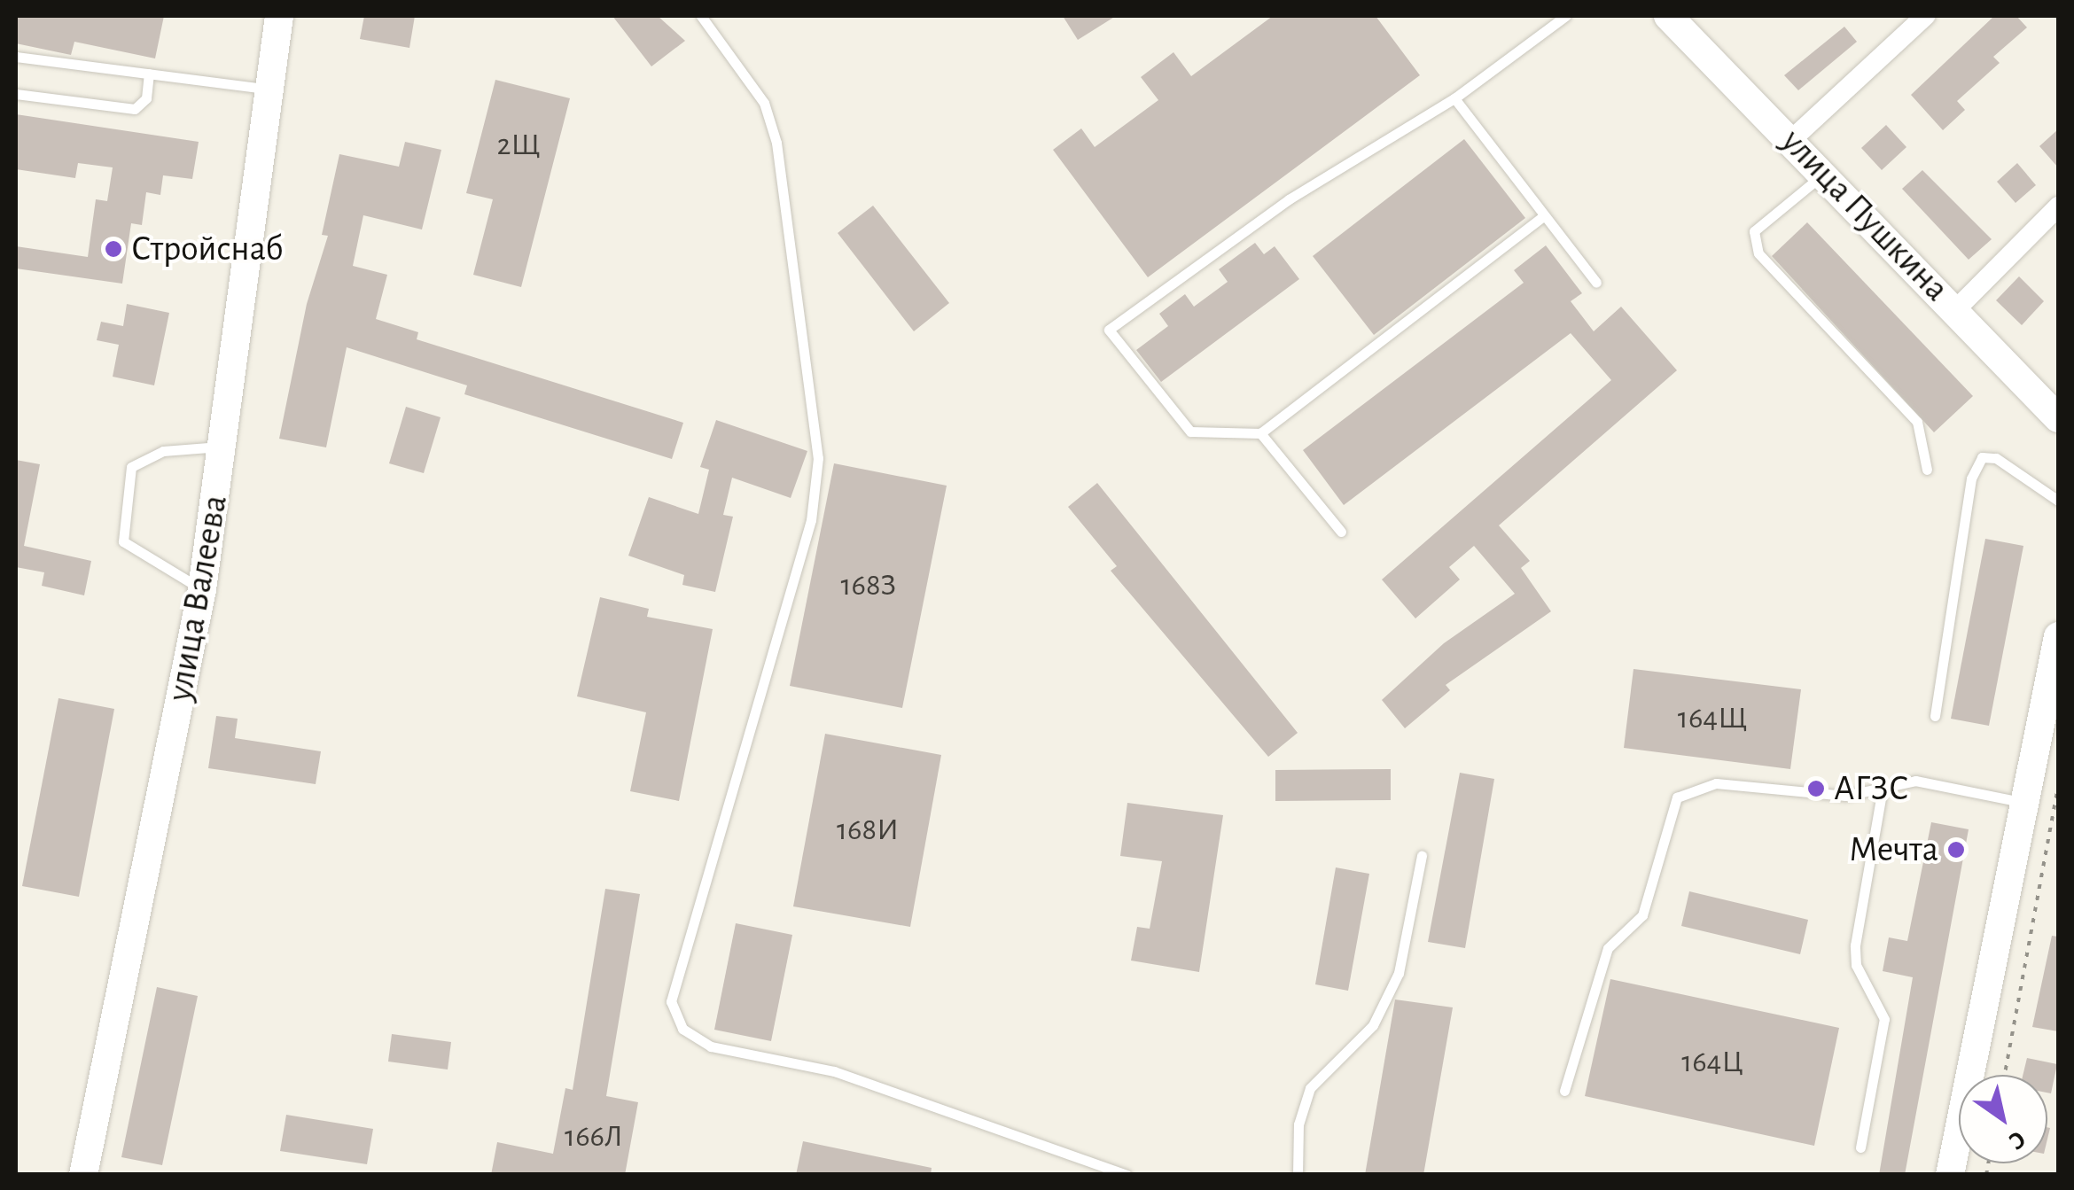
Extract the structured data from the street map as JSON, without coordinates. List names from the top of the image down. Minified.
{"streets":{"main road":["улица Пушкина","улица Валеева"]},"places":["Стройснаб","АГЗС","Мечта"],"house_numbers":["2Щ","168З","164Щ","168И","164Ц","166Л"],"north":"bottom right"}
